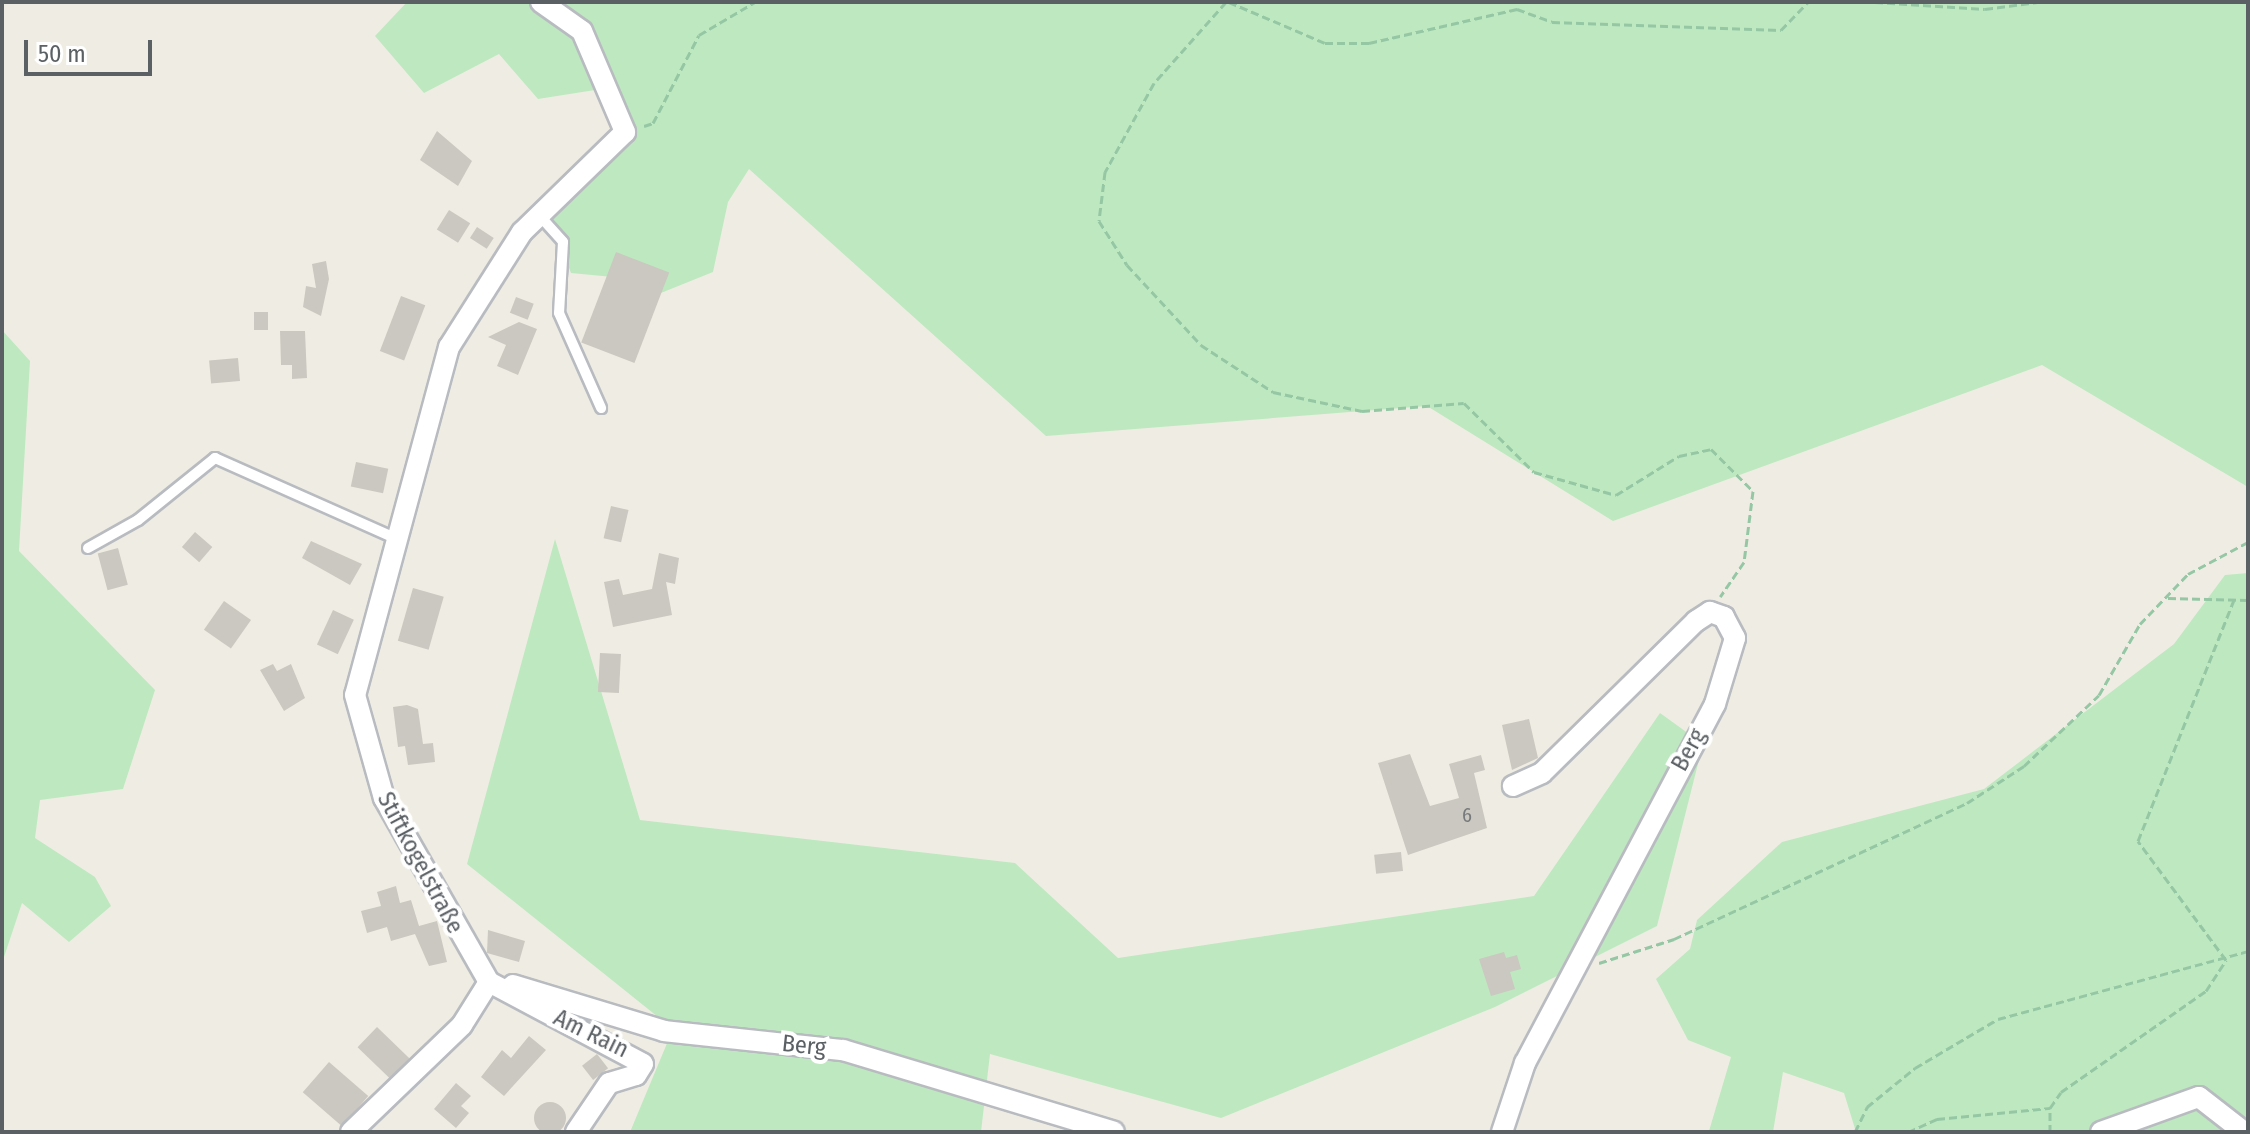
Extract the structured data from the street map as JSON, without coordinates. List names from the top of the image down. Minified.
{"streets":{"street":["Berg","Stiftkogelstraße","Am Rain"]},"crossings":[["Berg","Stiftkogelstraße"],["Berg","Am Rain"],["Stiftkogelstraße","Am Rain"]],"house_numbers":["6"],"scale_bar":"50 m"}
